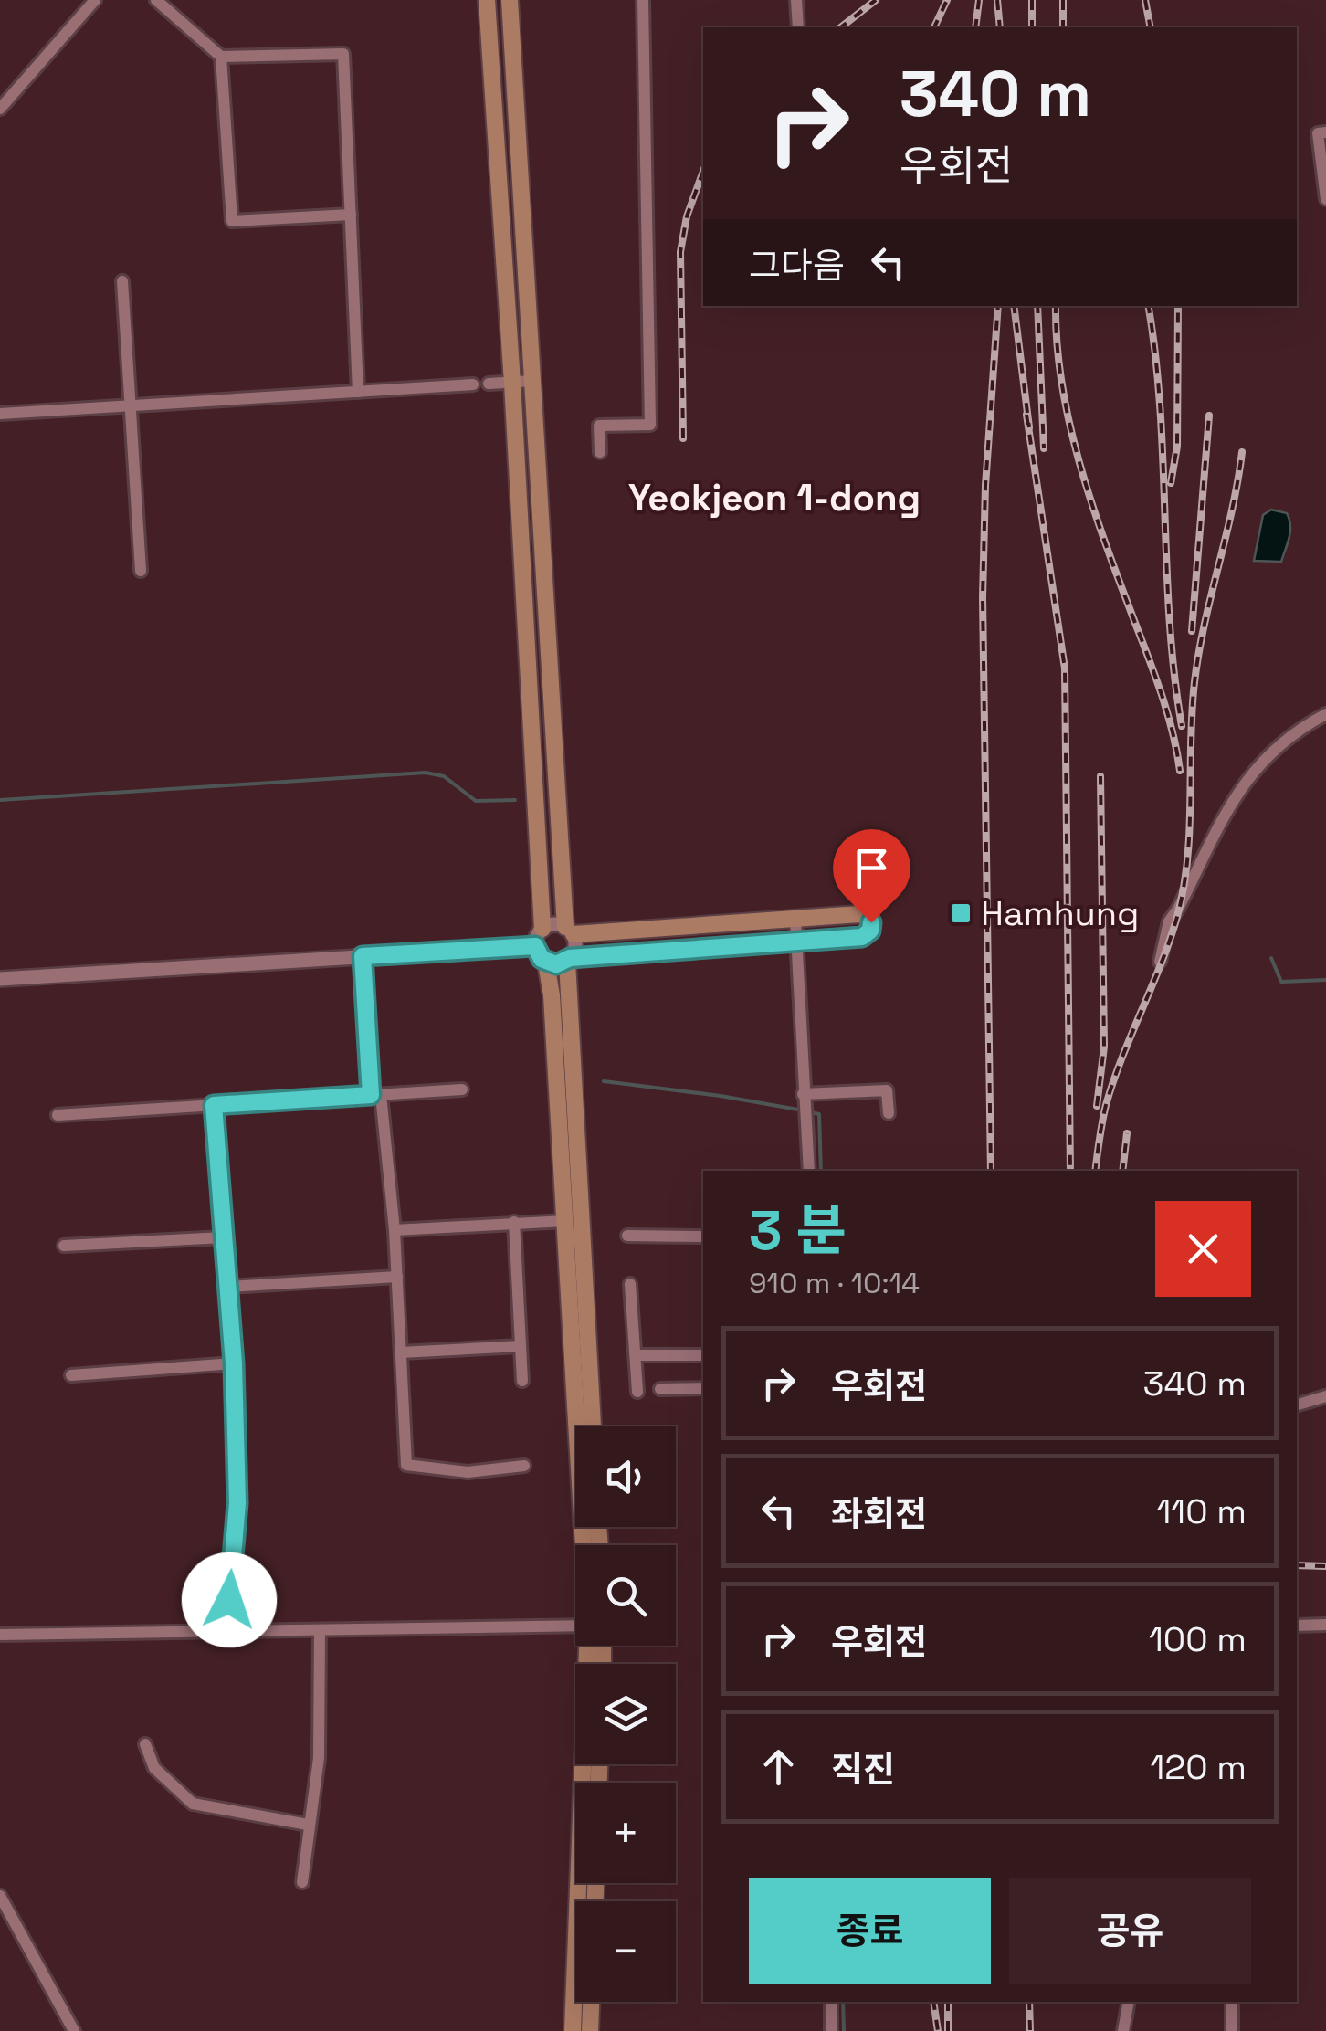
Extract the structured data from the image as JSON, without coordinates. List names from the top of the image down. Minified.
{"districts":["Yeokjeon 1-dong"],"places":{"transit":["Hamhung"]},"page":{"turn":["340 m","우회전"],"then":"그다음","heading":["3 분","910 m · 10:14"],"list":[{"name":"우회전","value":"340 m"},{"name":"좌회전","value":"110 m"},{"name":"우회전","value":"100 m"},{"name":"직진","value":"120 m"}],"map_buttons":["+","−"],"buttons":["종료","공유"]}}
